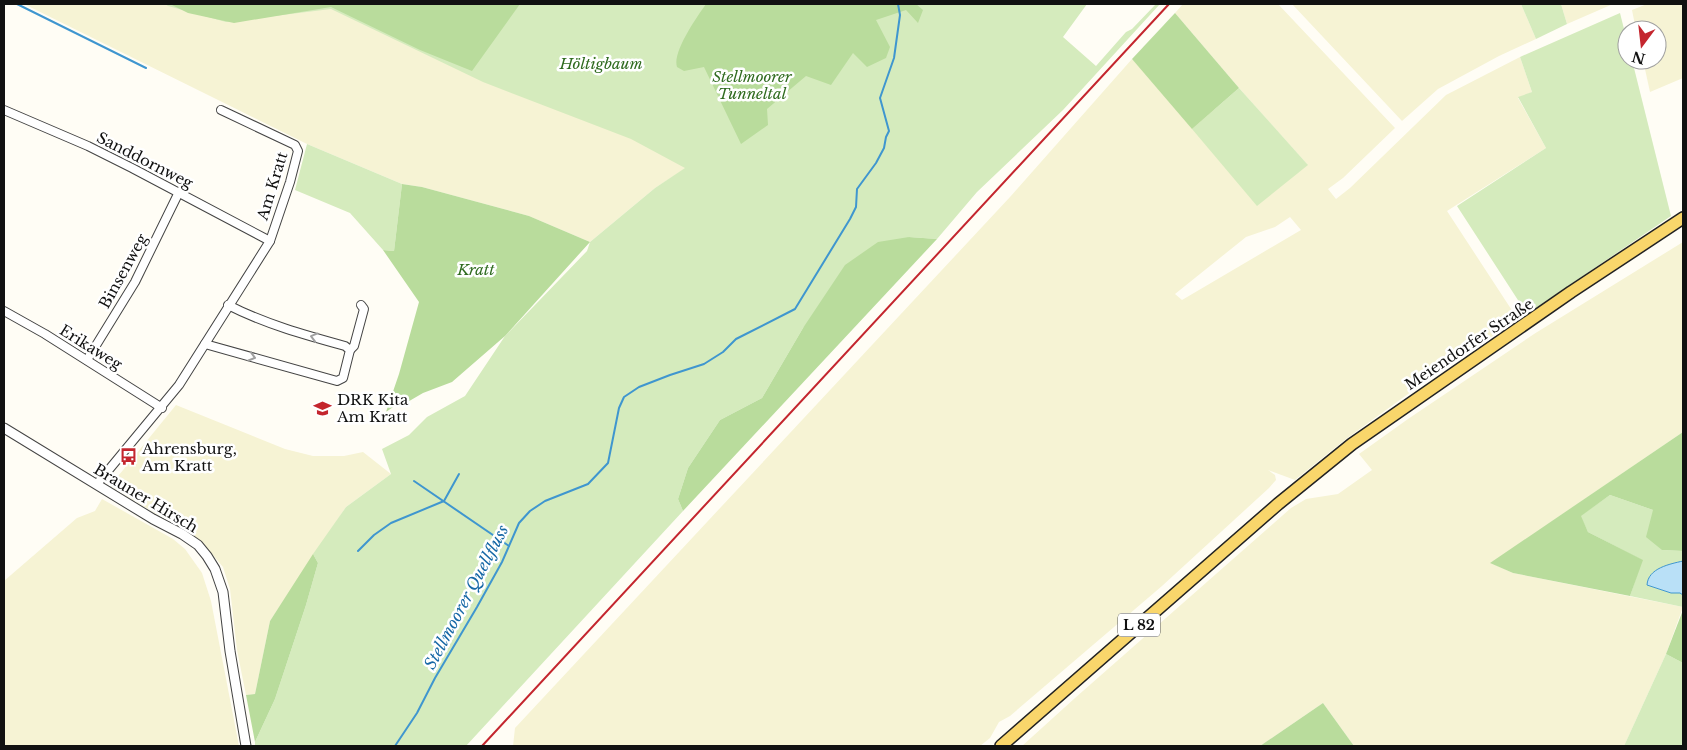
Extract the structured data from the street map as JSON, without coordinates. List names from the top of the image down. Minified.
{"streets":{"main road":["Meiendorfer Straße","L 82"],"street":["Sanddornweg","Am Kratt","Binsenweg","Erikaweg","Brauner Hirsch"]},"crossings":[["Sanddornweg","Am Kratt"],["Sanddornweg","Binsenweg"],["Am Kratt","Erikaweg"],["Am Kratt","Brauner Hirsch"],["Binsenweg","Erikaweg"]],"water":["Stellmoorer Quellfluss"],"parks":["Höltigbaum","Stellmoorer Tunneltal","Kratt"],"places":{"school or university":["DRK Kita Am Kratt"],"bus stop":["Ahrensburg, Am Kratt"]},"north":"bottom"}
